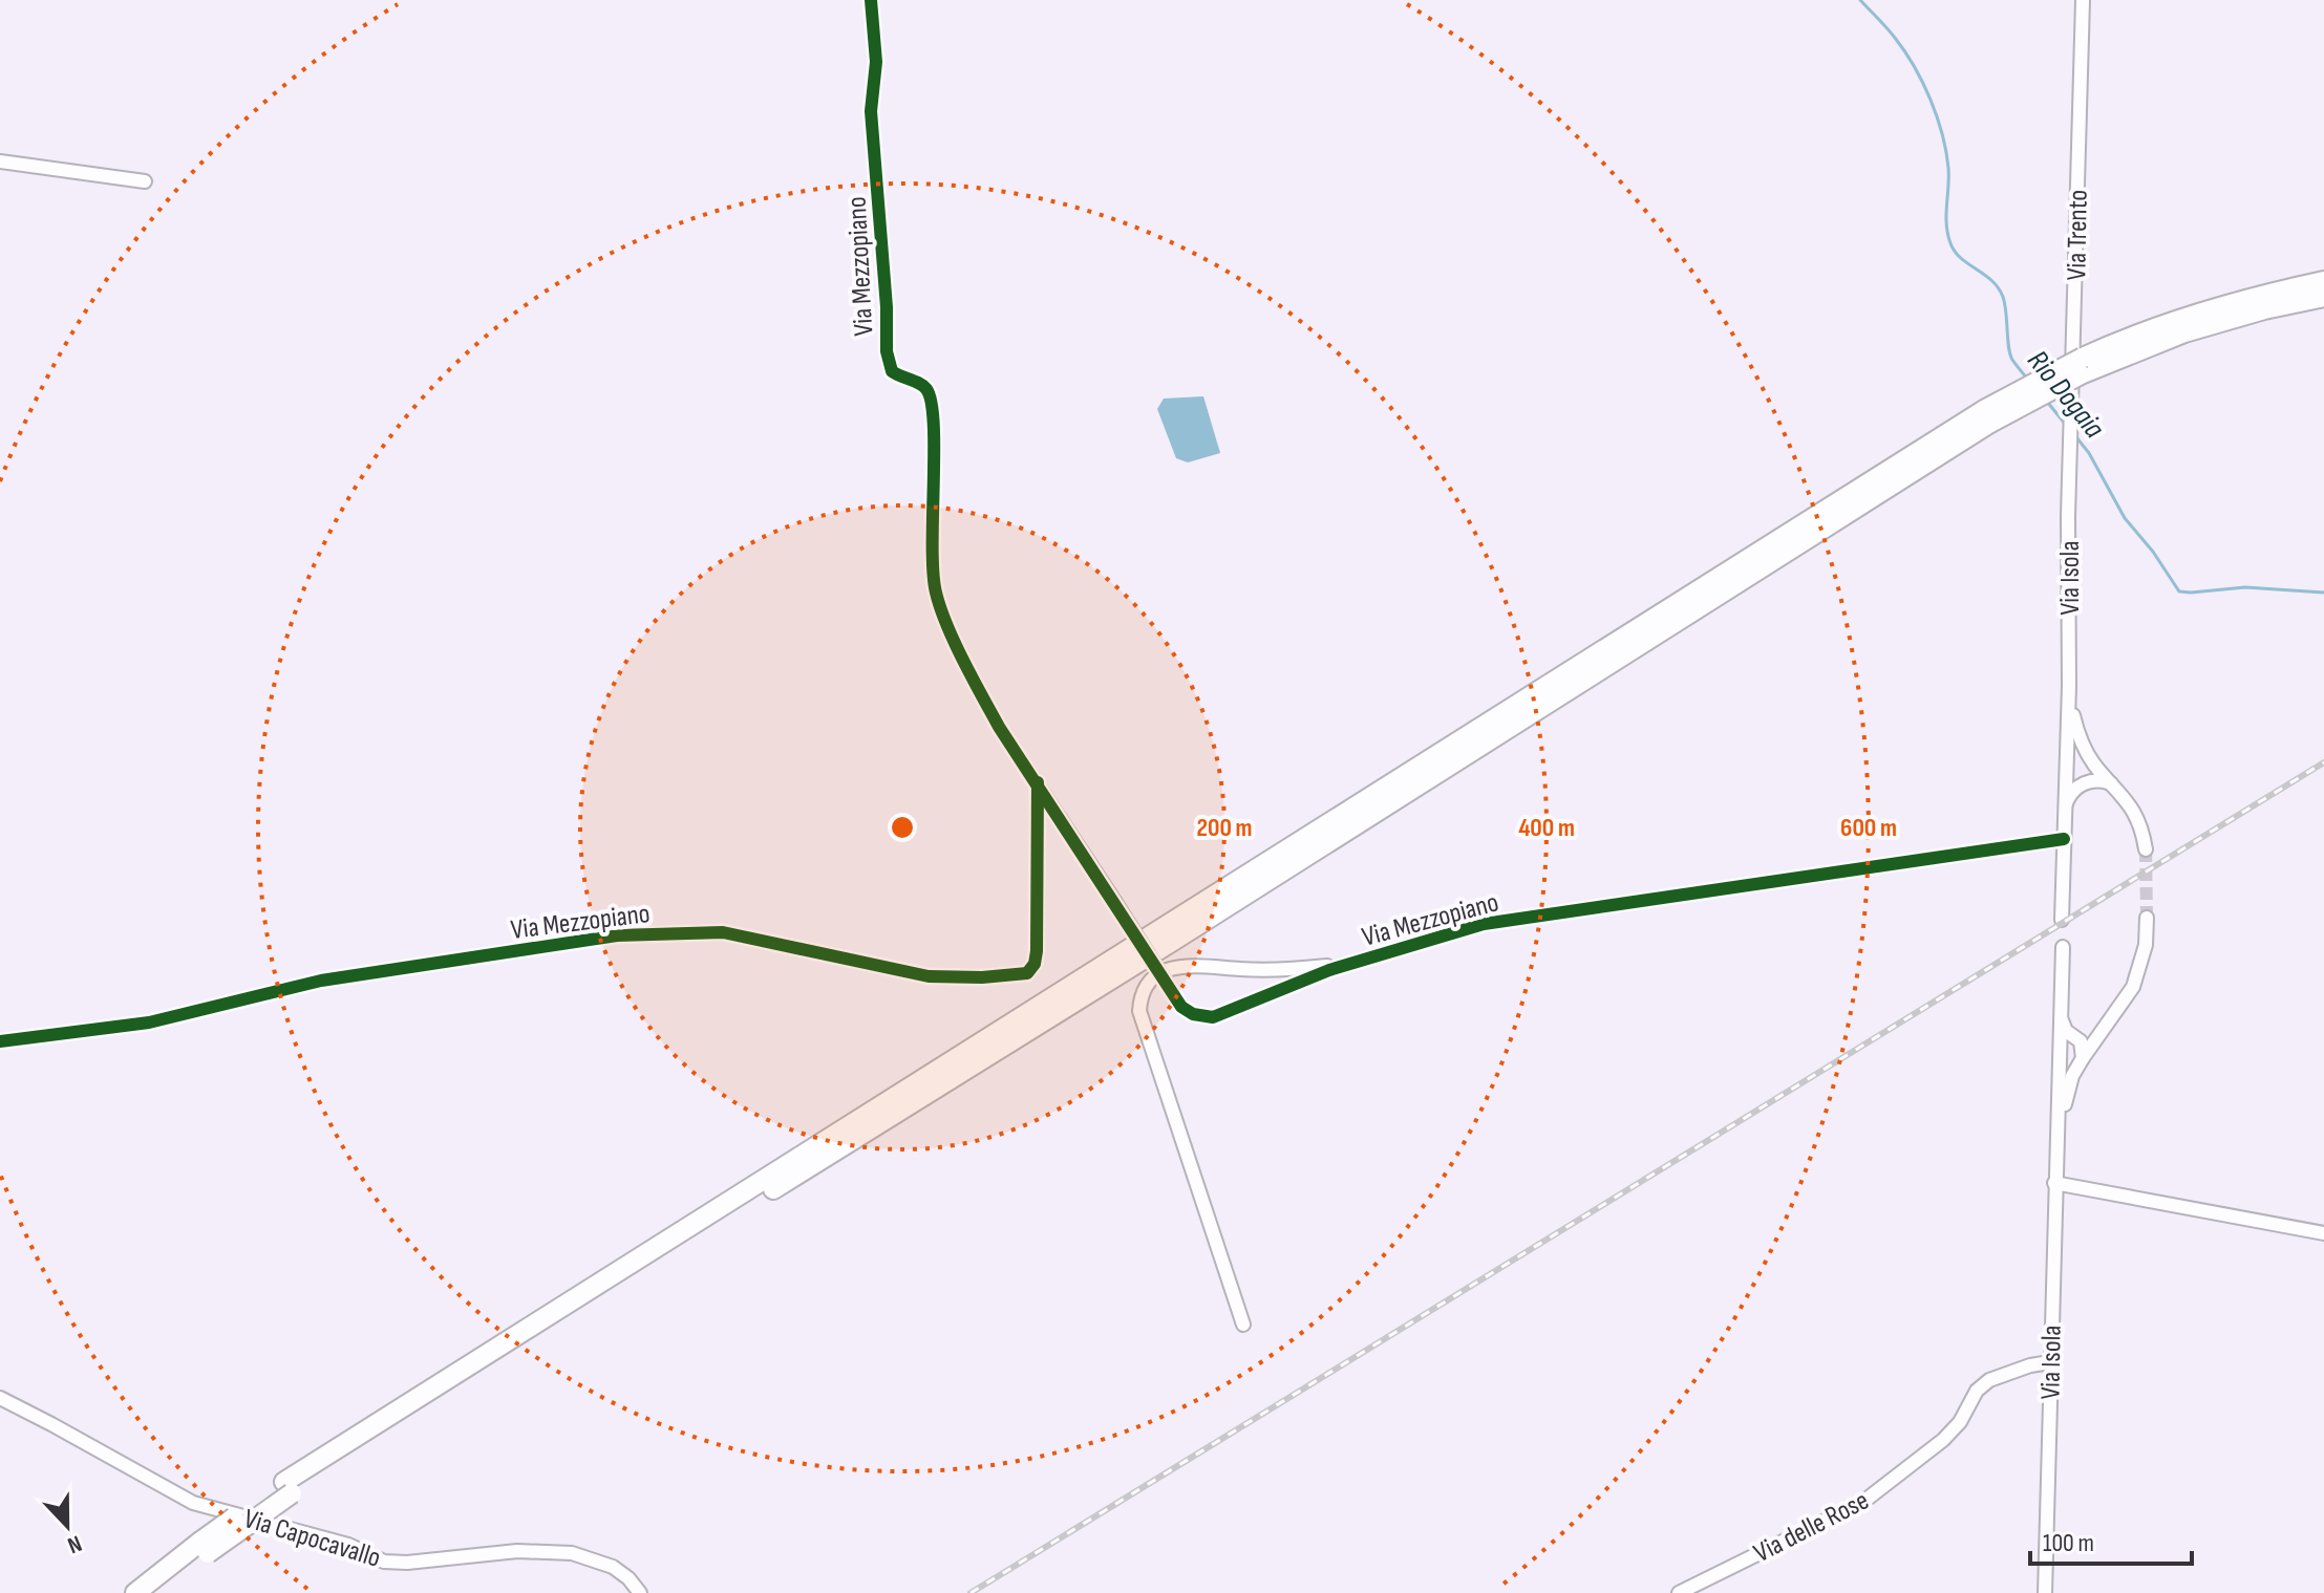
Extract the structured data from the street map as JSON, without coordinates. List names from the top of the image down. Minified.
{"streets":{"street":["Via Trento","Via Mezzopiano","Via Isola","Via delle Rose","Via Capocavallo"]},"crossings":[["Via Trento","Via Isola"],["Via Isola","Via delle Rose"]],"water":["Rio Dogaia"],"scale_bar":"100 m","north":"bottom","rings":["200 m","400 m","600 m"]}
